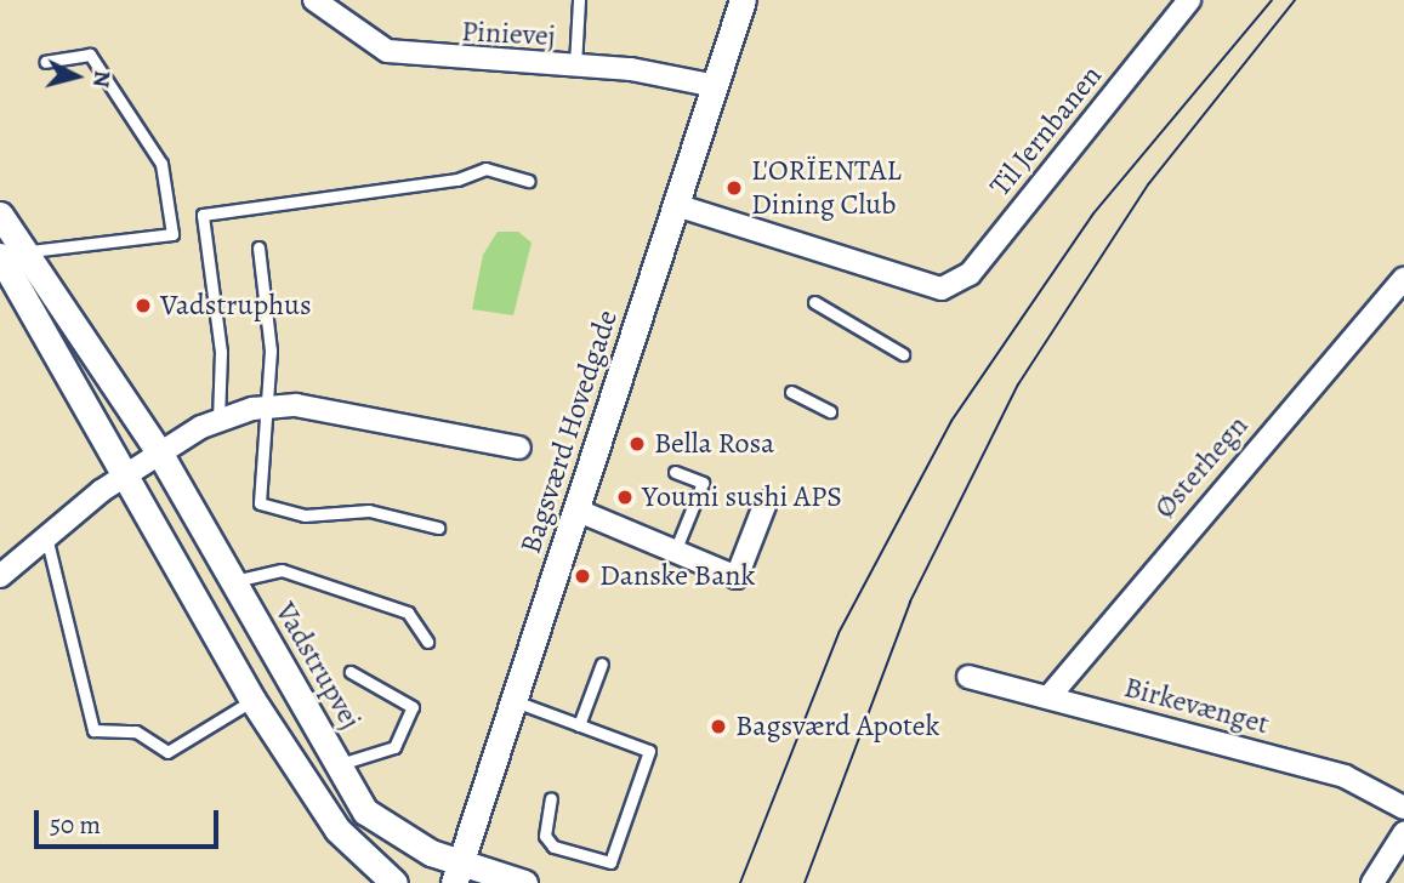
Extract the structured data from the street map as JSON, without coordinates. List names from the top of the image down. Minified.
{"streets":{"street":["Pinievej","Til Jernbanen","Bagsværd Hovedgade","Østerhegn","Vadstrupvej","Birkevænget"]},"crossings":[["Pinievej","Bagsværd Hovedgade"],["Til Jernbanen","Bagsværd Hovedgade"],["Bagsværd Hovedgade","Vadstrupvej"],["Østerhegn","Birkevænget"]],"places":["L'ORÏENTAL Dining Club","Vadstruphus","Bella Rosa","Youmi sushi APS","Danske Bank","Bagsværd Apotek"],"scale_bar":"50 m","north":"right"}
